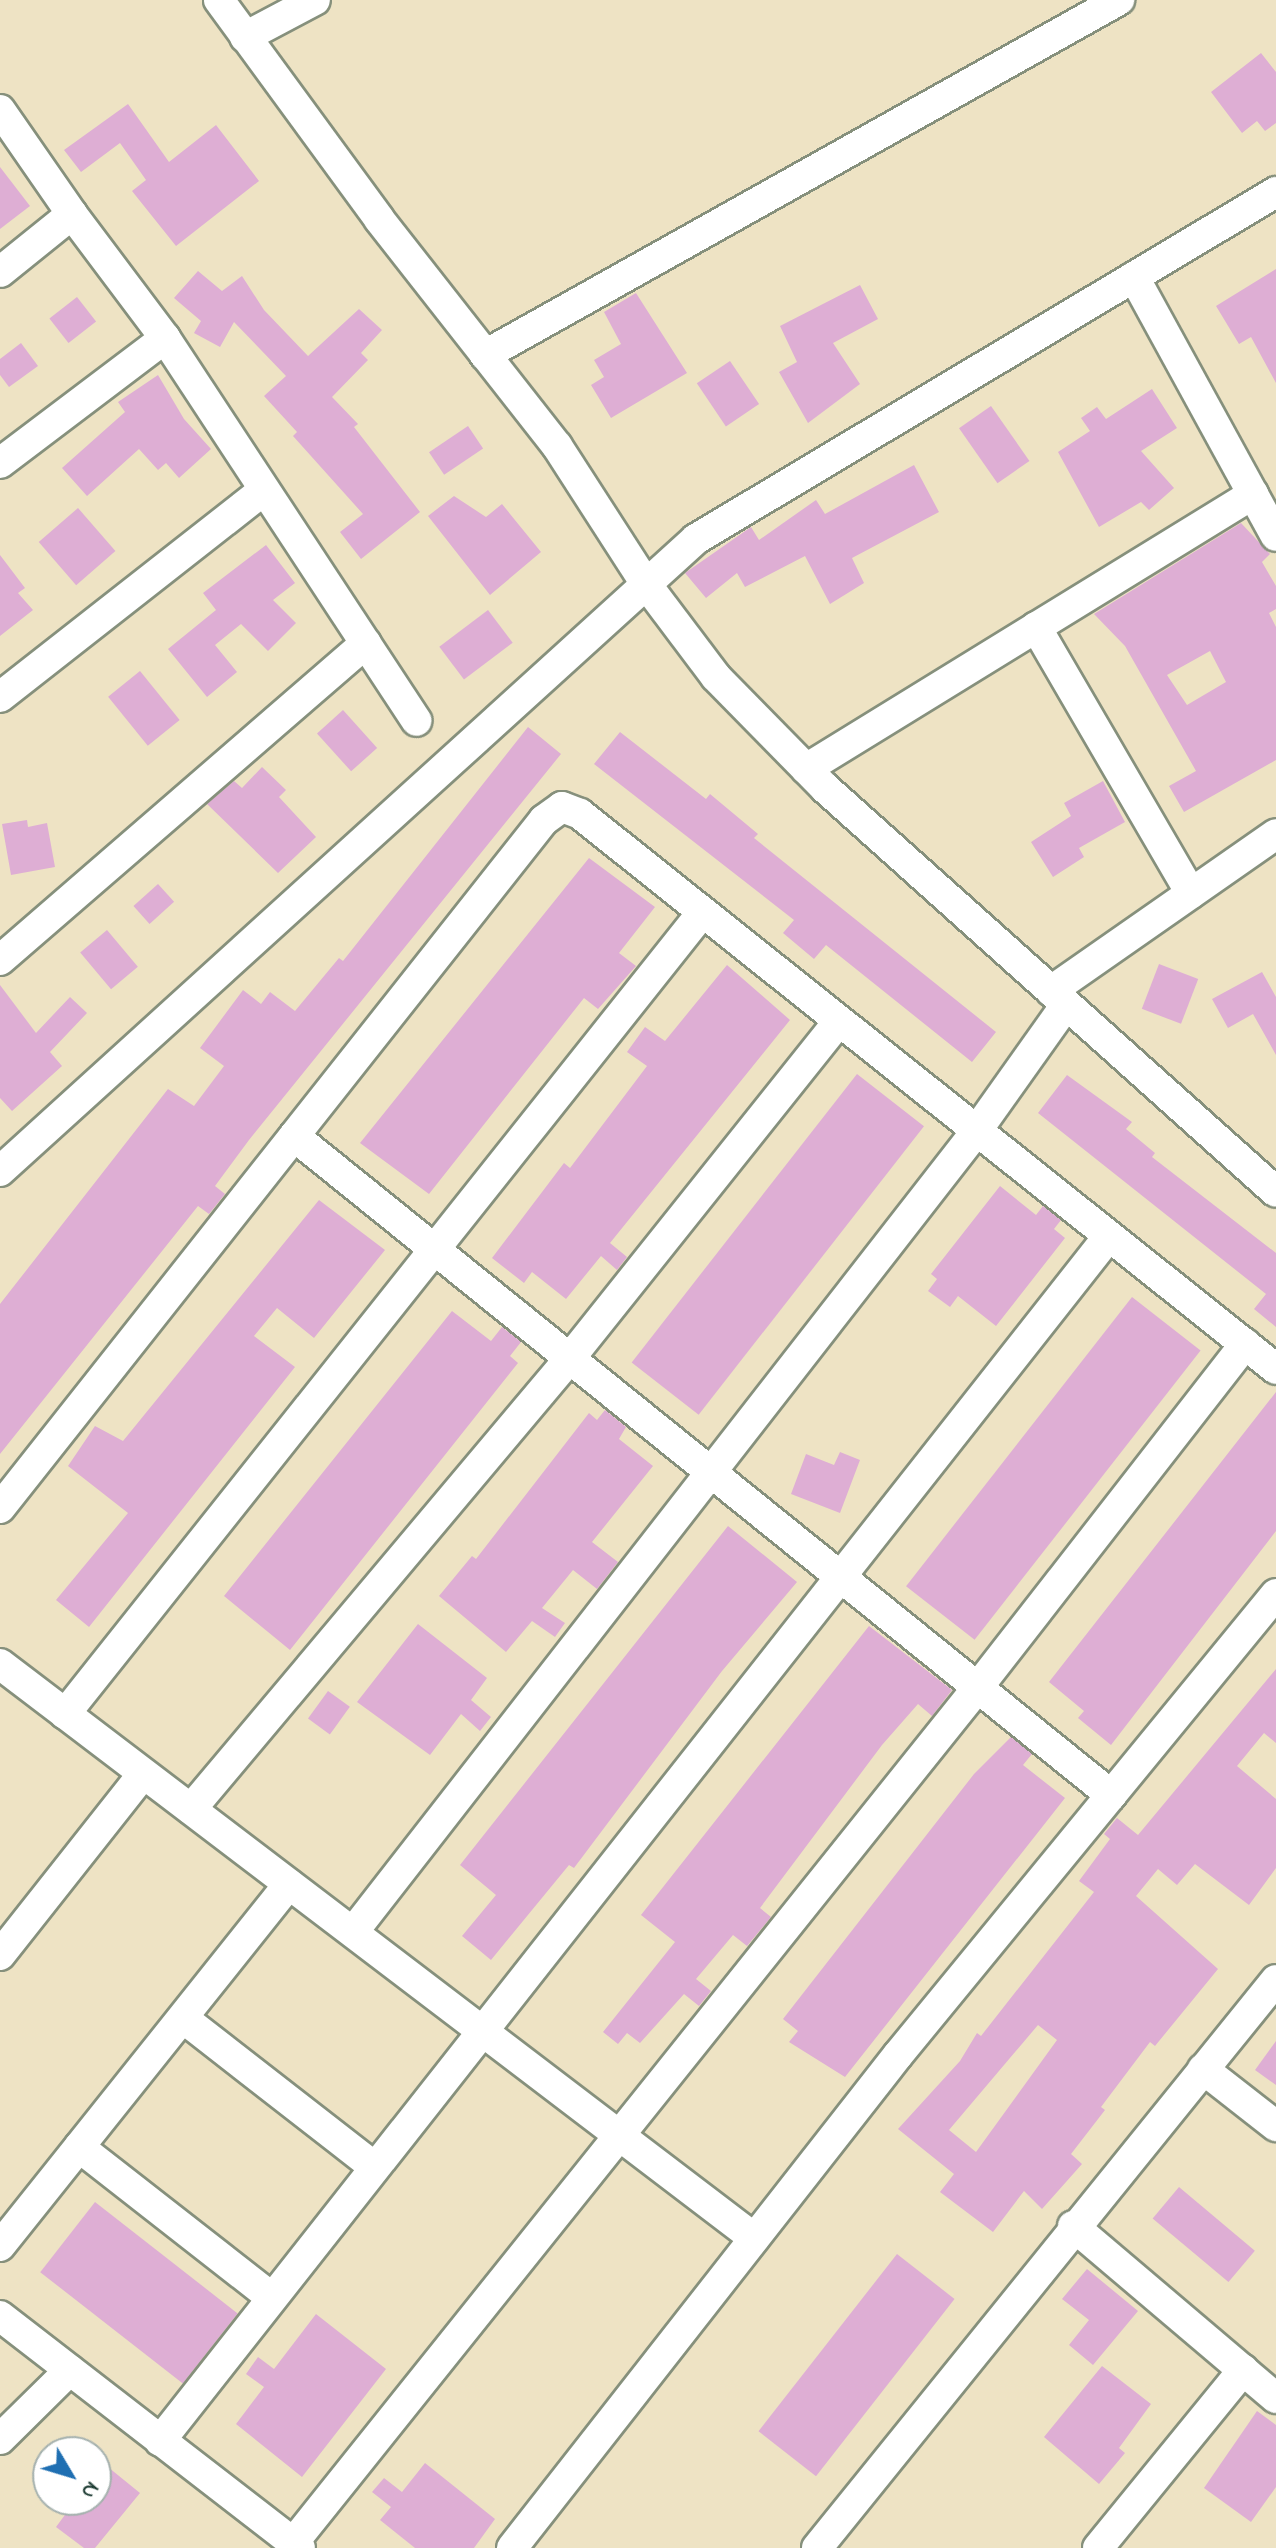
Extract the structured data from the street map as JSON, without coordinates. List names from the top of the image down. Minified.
{"north":"bottom right"}
